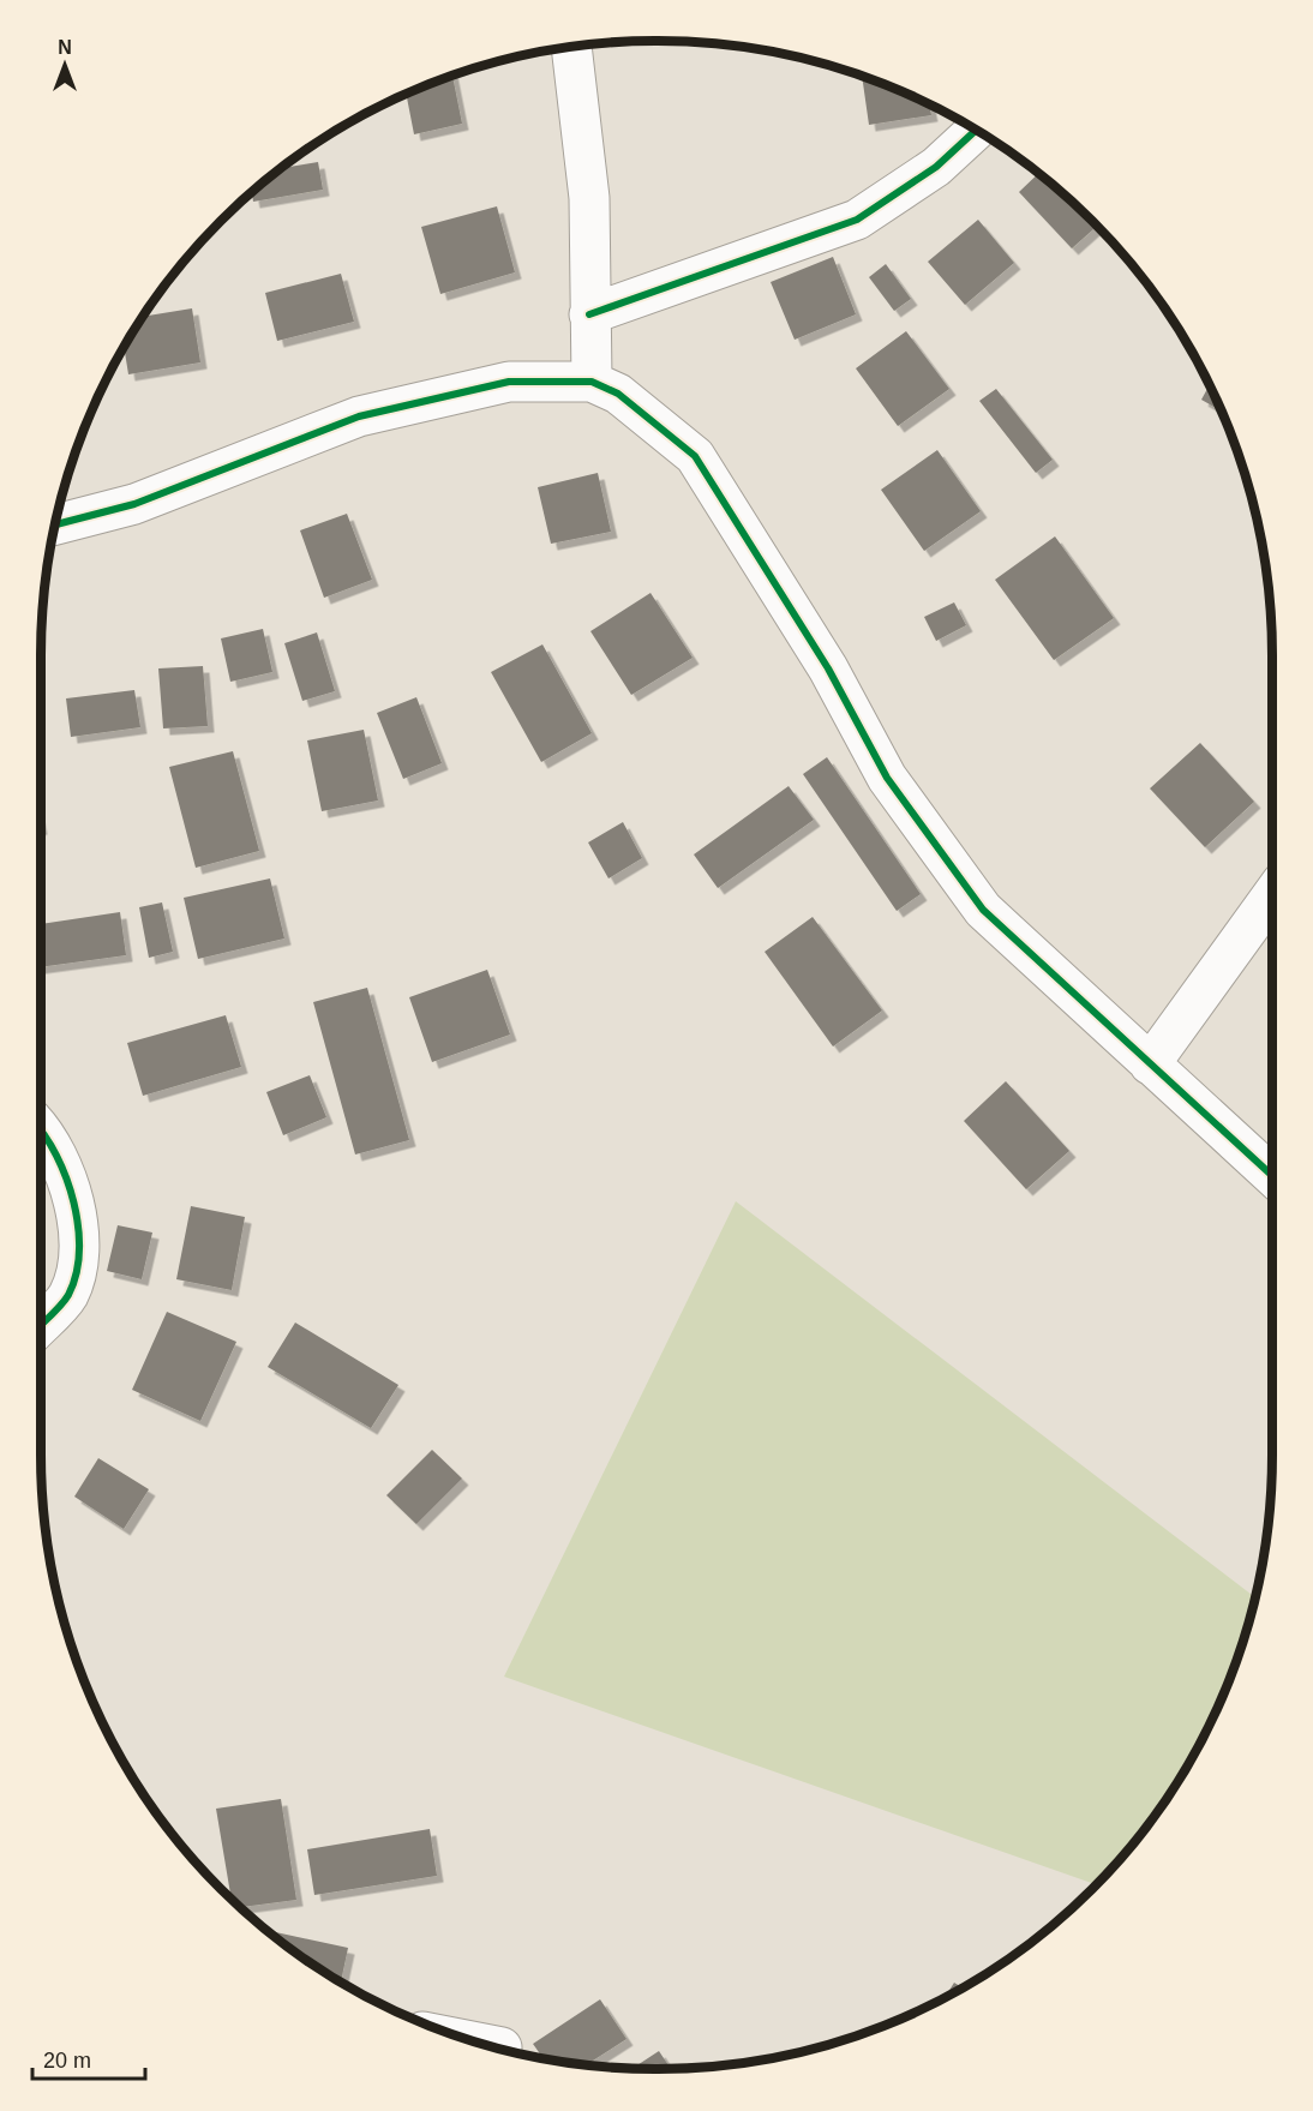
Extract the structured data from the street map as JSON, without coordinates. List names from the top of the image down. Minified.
{"scale_bar":"20 m","north":"top"}
